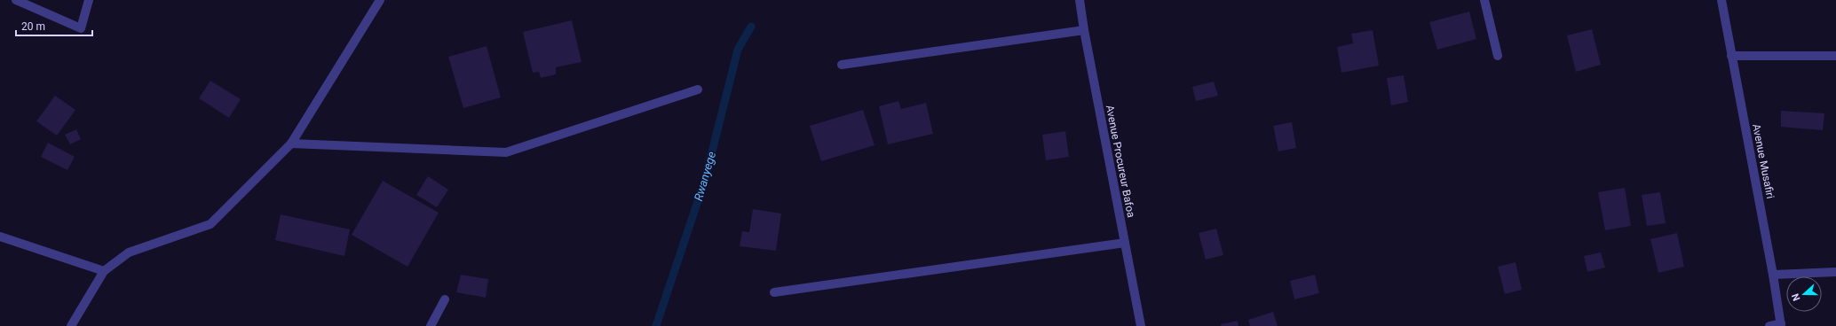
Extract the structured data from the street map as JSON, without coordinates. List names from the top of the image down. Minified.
{"streets":{"street":["Avenue Procureur Bafoa","Avenue Musafiri"]},"water":["Rwanyege"],"scale_bar":"20 m","north":"left"}
